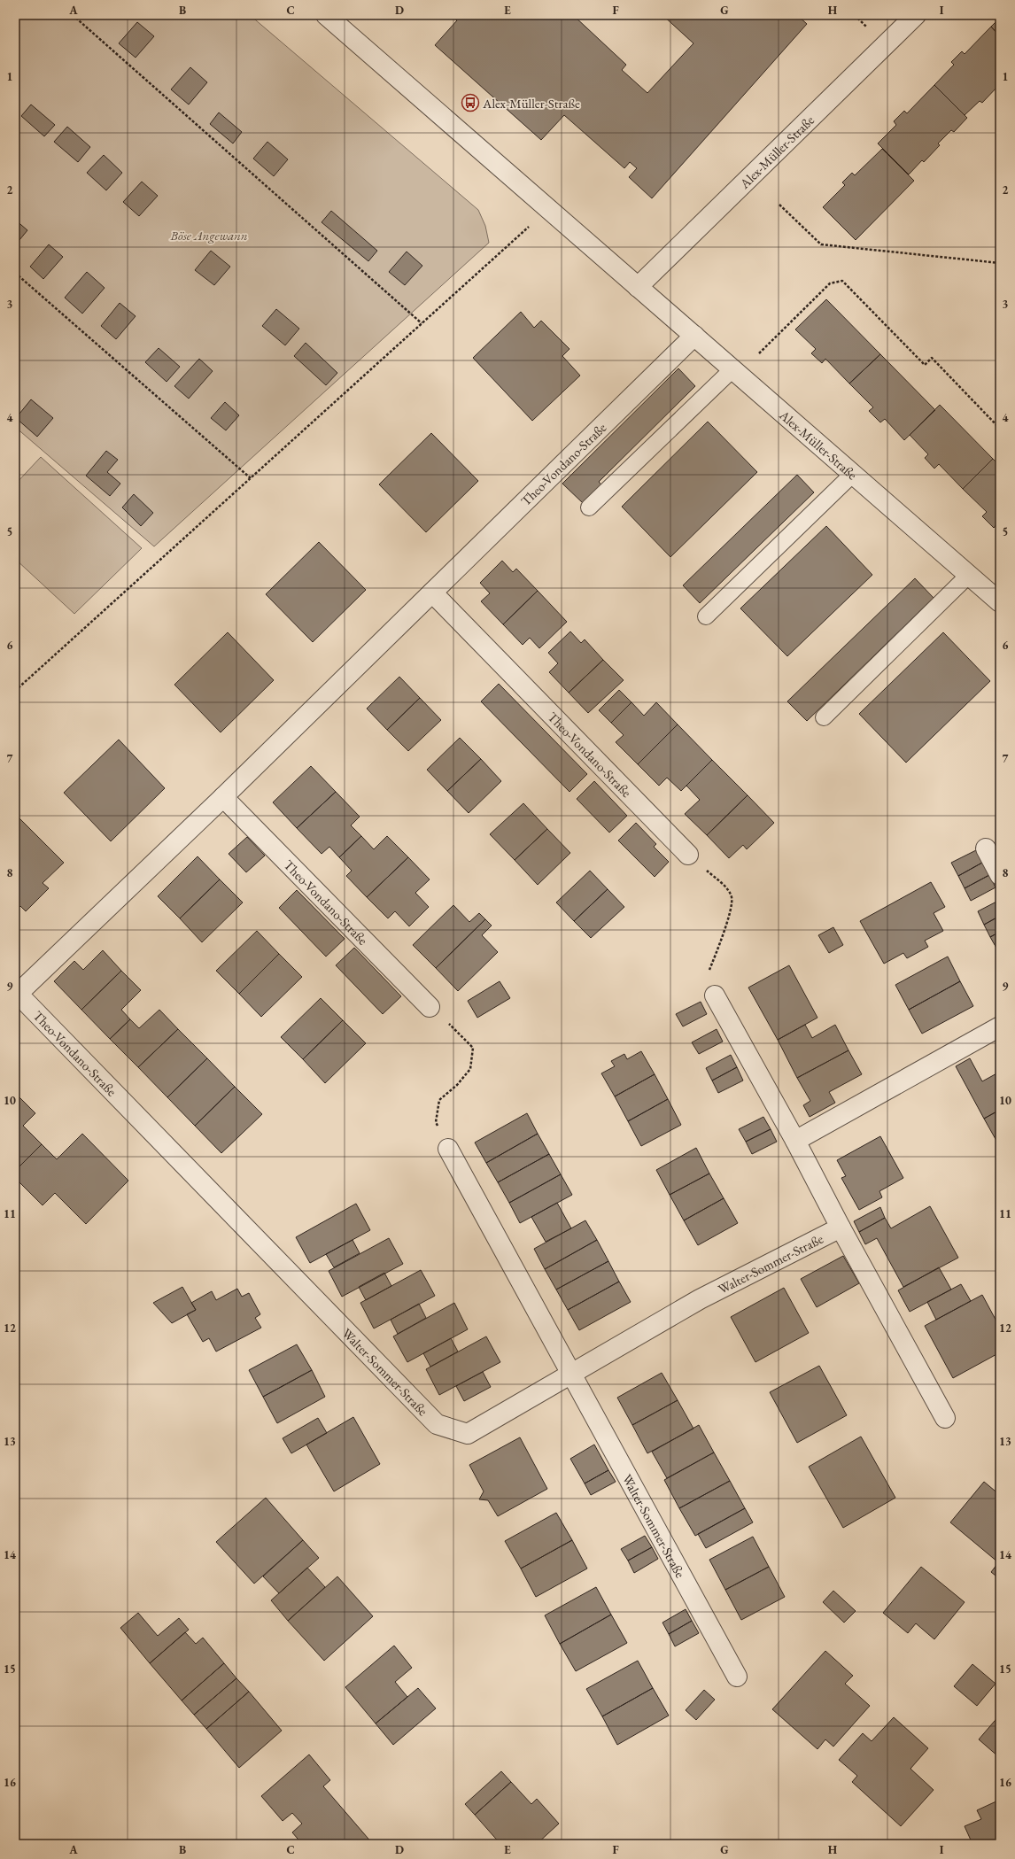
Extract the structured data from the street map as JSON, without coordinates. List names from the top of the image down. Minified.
{"streets":{"street":["Alex-Müller-Straße","Theo-Vondano-Straße","Walter-Sommer-Straße"]},"crossings":[["Alex-Müller-Straße","Theo-Vondano-Straße"],["Theo-Vondano-Straße","Walter-Sommer-Straße"]],"parks":["Böse Angewann"],"places":{"bus stop":["Alex-Müller-Straße"]},"grid":{"columns":["A","B","C","D","E","F","G","H","I"],"rows":["1","2","3","4","5","6","7","8","9","10","11","12","13","14","15","16"]}}
